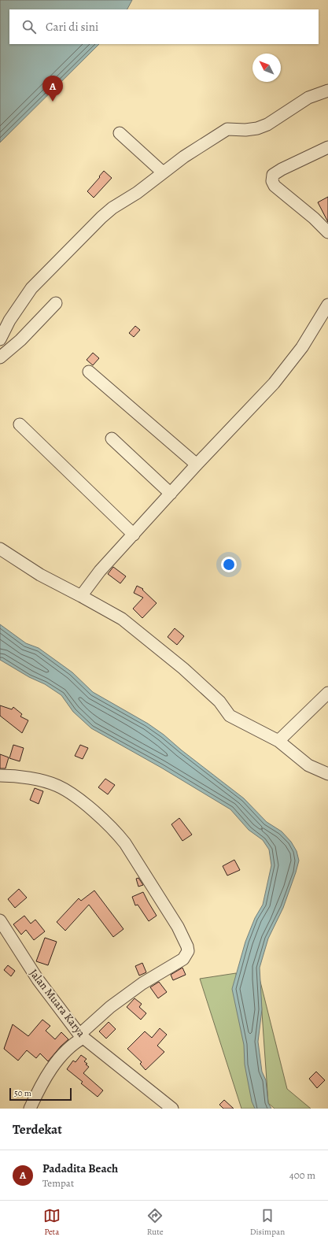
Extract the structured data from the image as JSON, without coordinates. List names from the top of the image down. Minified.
{"streets":{"street":["Jalan Muara Karya"]},"scale_bar":"50 m","north":"top left","page":{"search":"Cari di sini","pins":"A","scale":"50 m","heading":"Terdekat","list":[{"mark":"A","name":"Padadita Beach","note":"Tempat","value":"400 m"}],"nav":["Peta","Rute","Disimpan"]}}
